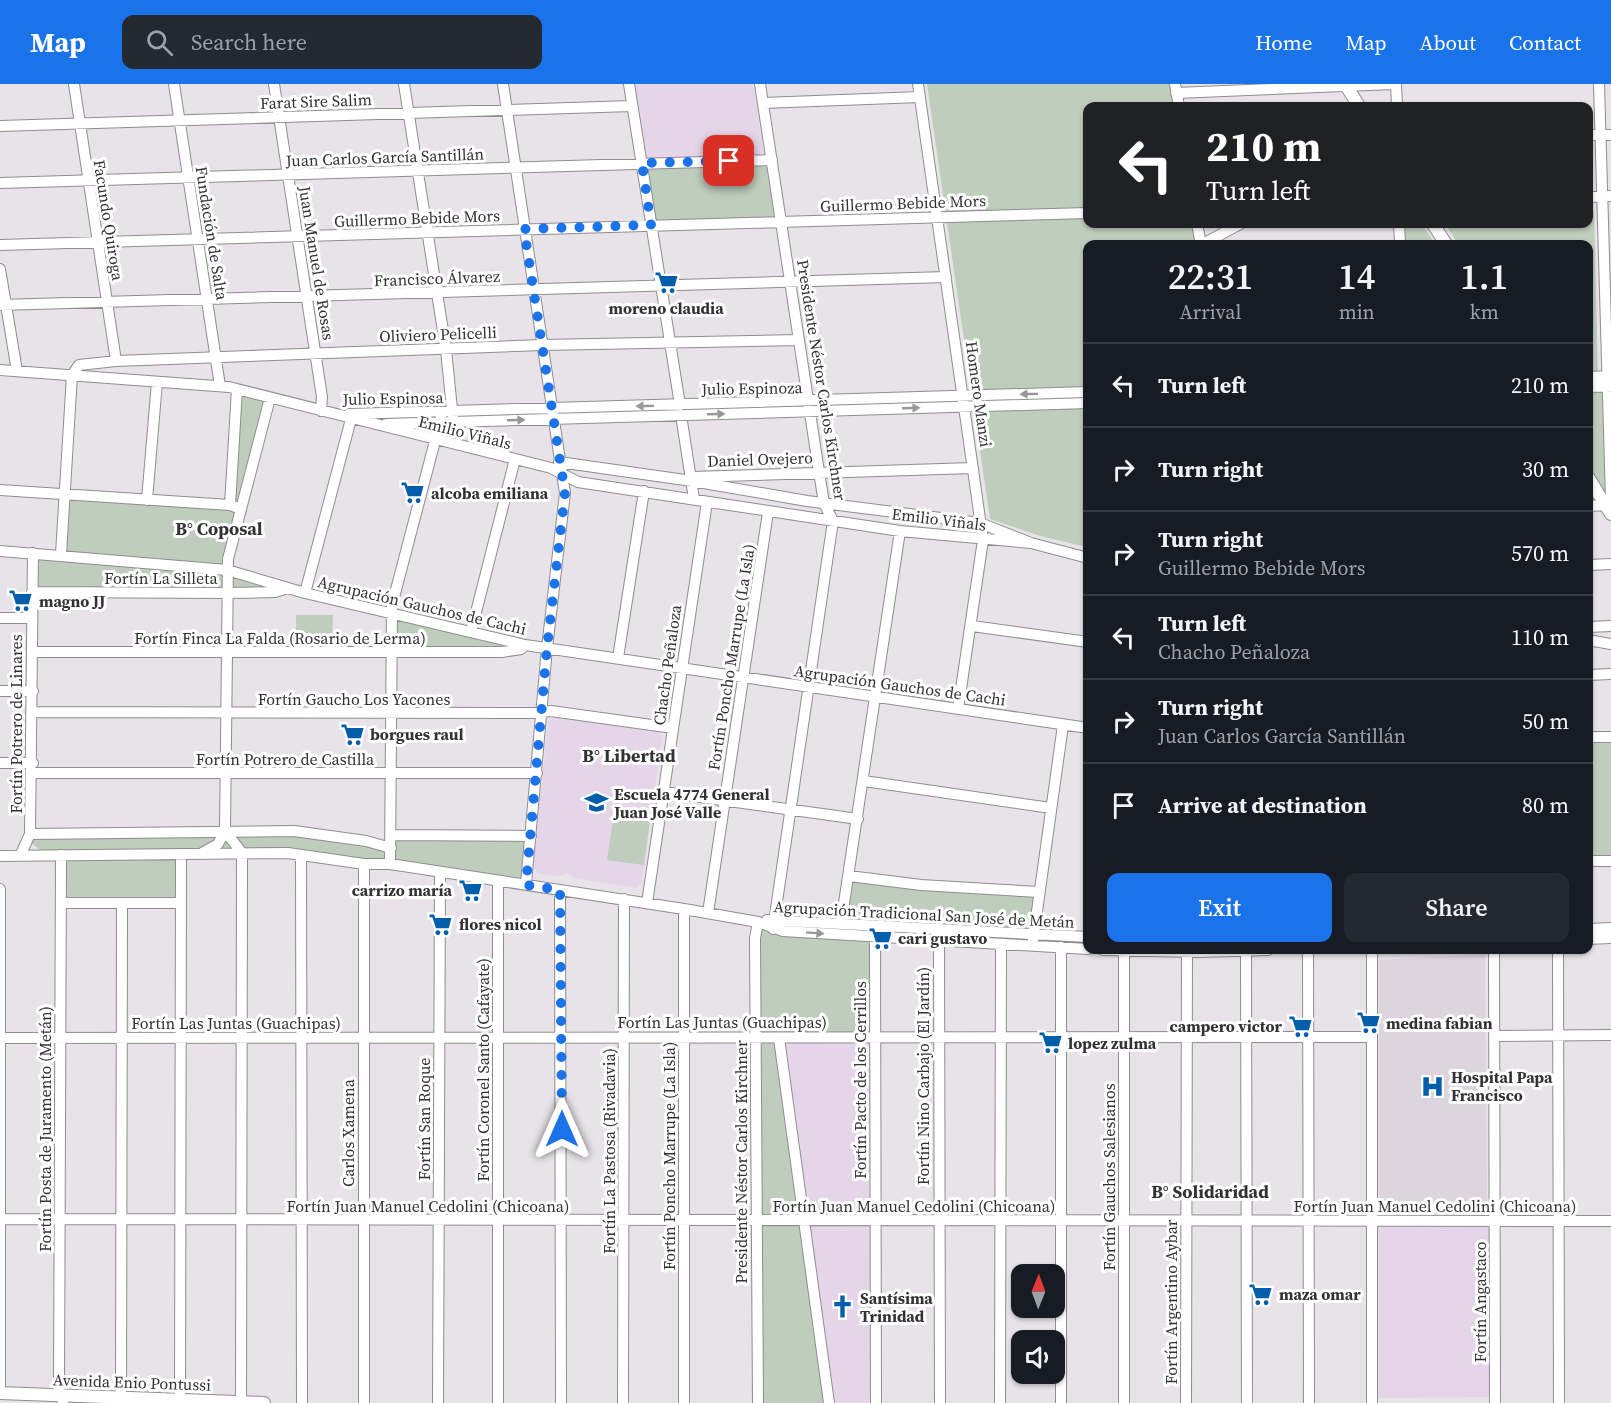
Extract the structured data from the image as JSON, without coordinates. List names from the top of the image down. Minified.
{"streets":{"main road":["Avenida Enio Pontussi"],"street":["Farat Sire Salim","Juan Carlos García Santillán","Guillermo Bebide Mors","Facundo Quiroga","Fundación de Salta","Juan Manuel de Rosas","Francisco Álvarez","Oliviero Pelicelli","Presidente Néstor Carlos Kirchner","Julio Espinoza","Homero Manzi","Julio Espinosa","Emilio Viñals","Daniel Ovejero","Fortín La Silleta","Agrupación Gauchos de Cachi","Fortín Finca La Falda (Rosario de Lerma)","Fortín Poncho Marrupe (La Isla)","Chacho Peñaloza","Fortín Gaucho Los Yacones","Fortín Potrero de Linares","Fortín Potrero de Castilla","Agrupación Tradicional San José de Metán","Fortín Las Juntas (Guachipas)","Fortín Coronel Santo (Cafayate)","Fortín Nino Carbajo (El Jardín)","Fortín Pacto de los Cerrillos","Fortín San Roque","Fortín Posta de Juramento (Metán)","Carlos Xamena","Fortín La Pastosa (Rivadavia)","Fortín Gauchos Salesianos","Fortín Juan Manuel Cedolini (Chicoana)","Fortín Argentino Aybar","Fortín Angastaco"]},"crossings":[["Farat Sire Salim","Facundo Quiroga"],["Farat Sire Salim","Fundación de Salta"],["Farat Sire Salim","Juan Manuel de Rosas"],["Juan Carlos García Santillán","Facundo Quiroga"],["Juan Carlos García Santillán","Fundación de Salta"],["Juan Carlos García Santillán","Juan Manuel de Rosas"],["Juan Carlos García Santillán","Presidente Néstor Carlos Kirchner"],["Guillermo Bebide Mors","Facundo Quiroga"],["Guillermo Bebide Mors","Fundación de Salta"],["Guillermo Bebide Mors","Juan Manuel de Rosas"],["Guillermo Bebide Mors","Presidente Néstor Carlos Kirchner"],["Guillermo Bebide Mors","Homero Manzi"],["Facundo Quiroga","Francisco Álvarez"],["Facundo Quiroga","Oliviero Pelicelli"],["Fundación de Salta","Francisco Álvarez"],["Fundación de Salta","Oliviero Pelicelli"],["Juan Manuel de Rosas","Francisco Álvarez"],["Juan Manuel de Rosas","Oliviero Pelicelli"],["Francisco Álvarez","Presidente Néstor Carlos Kirchner"],["Francisco Álvarez","Homero Manzi"],["Oliviero Pelicelli","Presidente Néstor Carlos Kirchner"],["Presidente Néstor Carlos Kirchner","Julio Espinoza"],["Presidente Néstor Carlos Kirchner","Emilio Viñals"],["Presidente Néstor Carlos Kirchner","Daniel Ovejero"],["Presidente Néstor Carlos Kirchner","Agrupación Gauchos de Cachi"],["Presidente Néstor Carlos Kirchner","Agrupación Tradicional San José de Metán"],["Presidente Néstor Carlos Kirchner","Fortín Las Juntas (Guachipas)"],["Presidente Néstor Carlos Kirchner","Fortín Juan Manuel Cedolini (Chicoana)"],["Julio Espinoza","Homero Manzi"],["Julio Espinoza","Julio Espinosa"],["Homero Manzi","Emilio Viñals"],["Homero Manzi","Daniel Ovejero"],["Homero Manzi","Agrupación Gauchos de Cachi"],["Julio Espinosa","Emilio Viñals"],["Emilio Viñals","Daniel Ovejero"],["Emilio Viñals","Fortín Poncho Marrupe (La Isla)"],["Emilio Viñals","Chacho Peñaloza"],["Fortín La Silleta","Agrupación Gauchos de Cachi"],["Fortín La Silleta","Fortín Potrero de Linares"],["Agrupación Gauchos de Cachi","Fortín Finca La Falda (Rosario de Lerma)"],["Agrupación Gauchos de Cachi","Fortín Poncho Marrupe (La Isla)"],["Agrupación Gauchos de Cachi","Chacho Peñaloza"],["Agrupación Gauchos de Cachi","Fortín Potrero de Linares"],["Fortín Finca La Falda (Rosario de Lerma)","Fortín Potrero de Linares"],["Fortín Poncho Marrupe (La Isla)","Agrupación Tradicional San José de Metán"],["Fortín Poncho Marrupe (La Isla)","Fortín Las Juntas (Guachipas)"],["Fortín Poncho Marrupe (La Isla)","Fortín Juan Manuel Cedolini (Chicoana)"],["Chacho Peñaloza","Fortín Gaucho Los Yacones"],["Chacho Peñaloza","Agrupación Tradicional San José de Metán"],["Fortín Gaucho Los Yacones","Fortín Potrero de Linares"],["Fortín Potrero de Linares","Fortín Potrero de Castilla"],["Fortín Potrero de Linares","Agrupación Tradicional San José de Metán"],["Agrupación Tradicional San José de Metán","Fortín Coronel Santo (Cafayate)"],["Agrupación Tradicional San José de Metán","Fortín Nino Carbajo (El Jardín)"],["Agrupación Tradicional San José de Metán","Fortín Pacto de los Cerrillos"],["Agrupación Tradicional San José de Metán","Fortín San Roque"],["Agrupación Tradicional San José de Metán","Fortín Posta de Juramento (Metán)"],["Agrupación Tradicional San José de Metán","Carlos Xamena"],["Agrupación Tradicional San José de Metán","Fortín La Pastosa (Rivadavia)"],["Fortín Las Juntas (Guachipas)","Fortín Coronel Santo (Cafayate)"],["Fortín Las Juntas (Guachipas)","Fortín Nino Carbajo (El Jardín)"],["Fortín Las Juntas (Guachipas)","Fortín Pacto de los Cerrillos"],["Fortín Las Juntas (Guachipas)","Fortín San Roque"],["Fortín Las Juntas (Guachipas)","Fortín Posta de Juramento (Metán)"],["Fortín Las Juntas (Guachipas)","Carlos Xamena"],["Fortín Las Juntas (Guachipas)","Fortín La Pastosa (Rivadavia)"],["Fortín Las Juntas (Guachipas)","Fortín Gauchos Salesianos"],["Fortín Las Juntas (Guachipas)","Fortín Argentino Aybar"],["Fortín Coronel Santo (Cafayate)","Fortín Juan Manuel Cedolini (Chicoana)"],["Fortín Nino Carbajo (El Jardín)","Fortín Juan Manuel Cedolini (Chicoana)"],["Fortín Pacto de los Cerrillos","Fortín Juan Manuel Cedolini (Chicoana)"],["Fortín San Roque","Fortín Juan Manuel Cedolini (Chicoana)"],["Fortín Posta de Juramento (Metán)","Fortín Juan Manuel Cedolini (Chicoana)"],["Fortín Posta de Juramento (Metán)","Avenida Enio Pontussi"],["Carlos Xamena","Fortín Juan Manuel Cedolini (Chicoana)"],["Fortín La Pastosa (Rivadavia)","Fortín Juan Manuel Cedolini (Chicoana)"],["Fortín Gauchos Salesianos","Fortín Juan Manuel Cedolini (Chicoana)"],["Fortín Juan Manuel Cedolini (Chicoana)","Fortín Argentino Aybar"],["Fortín Juan Manuel Cedolini (Chicoana)","Fortín Angastaco"]],"districts":["B° Coposal","B° Libertad","B° Solidaridad"],"places":{"supermarket":["moreno claudia","alcoba emiliana","magno JJ","borgues raul","carrizo maría","flores nicol","cari gustavo","medina fabian","campero victor","lopez zulma","maza omar"],"school or university":["Escuela 4774 General Juan José Valle"],"hospital":["Hospital Papa Francisco"],"church":["Santísima Trinidad"]},"north":"top","page":{"header":"Map","search":"Search here","nav":["Home","Map","About","Contact"],"turn":["210 m","Turn left"],"eta":["22:31","Arrival","14","min","1.1","km"],"list":[{"name":"Turn left","value":"210 m"},{"name":"Turn right","value":"30 m"},{"name":"Turn right","note":"Guillermo Bebide Mors","value":"570 m"},{"name":"Turn left","note":"Chacho Peñaloza","value":"110 m"},{"name":"Turn right","note":"Juan Carlos García Santillán","value":"50 m"},{"name":"Arrive at destination","value":"80 m"}],"buttons":["Exit","Share"]}}
